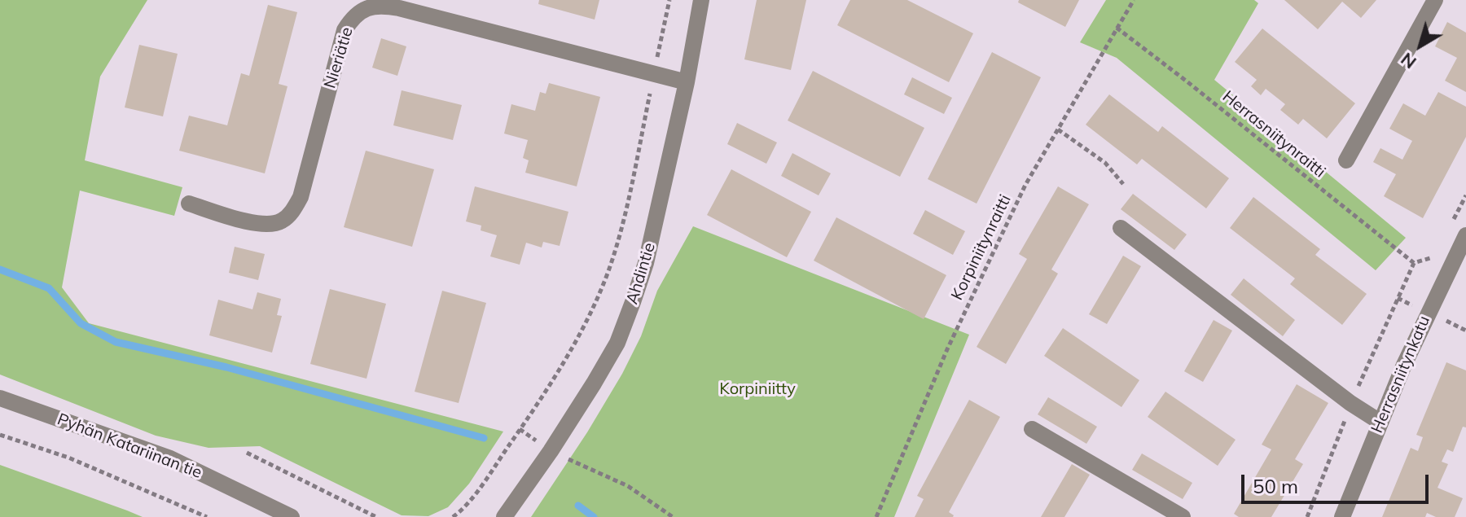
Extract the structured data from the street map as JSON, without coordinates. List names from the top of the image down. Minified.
{"streets":{"street":["Nieriätie","Ahdintie","Herrasniitynkatu","Pyhän Katariinan tie"],"path":["Herrasniitynraitti","Korpiniitynraitti"]},"crossings":[["Nieriätie","Ahdintie"],["Herrasniitynraitti","Korpiniitynraitti"]],"parks":["Korpiniitty"],"scale_bar":"50 m","north":"bottom left"}
